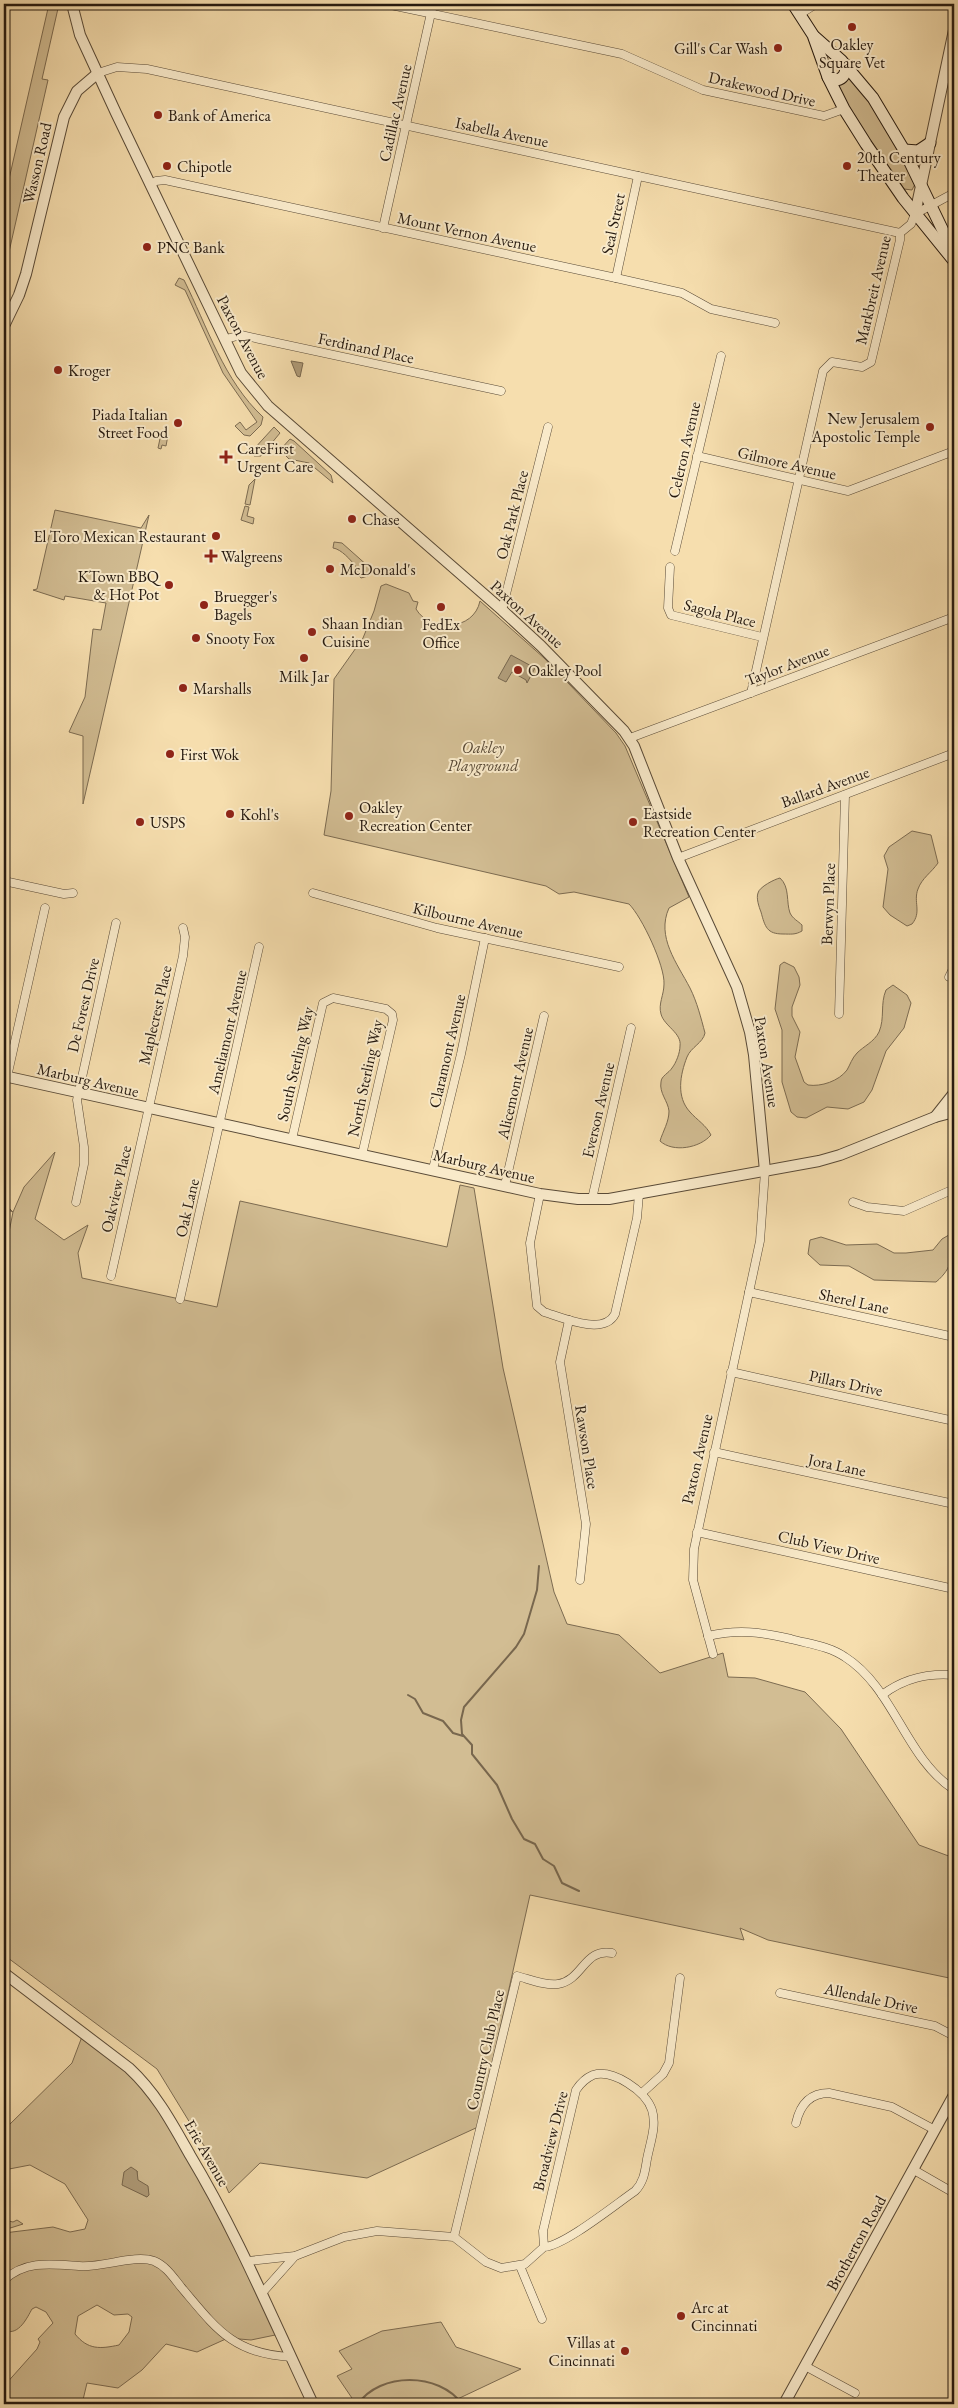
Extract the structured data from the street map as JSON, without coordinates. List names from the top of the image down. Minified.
{"streets":{"street":["Drakewood Drive","Cadillac Avenue","Isabella Avenue","Wasson Road","Seal Street","Mount Vernon Avenue","Markbreit Avenue","Paxton Avenue","Ferdinand Place","Celeron Avenue","Gilmore Avenue","Oak Park Place","Sagola Place","Taylor Avenue","Ballard Avenue","Berwyn Place","Kilbourne Avenue","De Forest Drive","Maplecrest Place","Ameliamont Avenue","Claramont Avenue","South Sterling Way","North Sterling Way","Marburg Avenue","Alicemont Avenue","Everson Avenue","Oakview Place","Oak Lane","Sherel Lane","Pillars Drive","Rawson Place","Jora Lane","Club View Drive","Allendale Drive","Country Club Place","Broadview Drive","Erie Avenue","Brotherton Road"]},"crossings":[["Drakewood Drive","Cadillac Avenue"],["Cadillac Avenue","Isabella Avenue"],["Cadillac Avenue","Mount Vernon Avenue"],["Isabella Avenue","Wasson Road"],["Isabella Avenue","Seal Street"],["Isabella Avenue","Markbreit Avenue"],["Isabella Avenue","Paxton Avenue"],["Wasson Road","Paxton Avenue"],["Seal Street","Mount Vernon Avenue"],["Mount Vernon Avenue","Paxton Avenue"],["Markbreit Avenue","Gilmore Avenue"],["Markbreit Avenue","Sagola Place"],["Markbreit Avenue","Taylor Avenue"],["Paxton Avenue","Ferdinand Place"],["Paxton Avenue","Oak Park Place"],["Paxton Avenue","Taylor Avenue"],["Paxton Avenue","Ballard Avenue"],["Paxton Avenue","Marburg Avenue"],["Paxton Avenue","Sherel Lane"],["Paxton Avenue","Pillars Drive"],["Paxton Avenue","Jora Lane"],["Paxton Avenue","Club View Drive"],["Celeron Avenue","Gilmore Avenue"],["Ballard Avenue","Berwyn Place"],["Kilbourne Avenue","Claramont Avenue"],["De Forest Drive","Marburg Avenue"],["Maplecrest Place","Marburg Avenue"],["Maplecrest Place","Oakview Place"],["Ameliamont Avenue","Marburg Avenue"],["Ameliamont Avenue","Oak Lane"],["Claramont Avenue","Marburg Avenue"],["South Sterling Way","North Sterling Way"],["South Sterling Way","Marburg Avenue"],["North Sterling Way","Marburg Avenue"],["Marburg Avenue","Alicemont Avenue"],["Marburg Avenue","Everson Avenue"],["Marburg Avenue","Oakview Place"],["Marburg Avenue","Oak Lane"]],"parks":["Oakley Playground"],"places":{"other":["Oakley Square Vet","Gill's Car Wash","Bank of America","Chipotle","20th Century Theater","PNC Bank","Kroger","Piada Italian Street Food","New Jerusalem Apostolic Temple","Chase","El Toro Mexican Restaurant","McDonald's","KTown BBQ & Hot Pot","Bruegger's Bagels","FedEx Office","Shaan Indian Cuisine","Snooty Fox","Milk Jar","Oakley Pool","Marshalls","First Wok","Kohl's","Oakley Recreation Center","USPS","Eastside Recreation Center","Arc at Cincinnati","Villas at Cincinnati"],"health":["CareFirst Urgent Care","Walgreens"]}}
